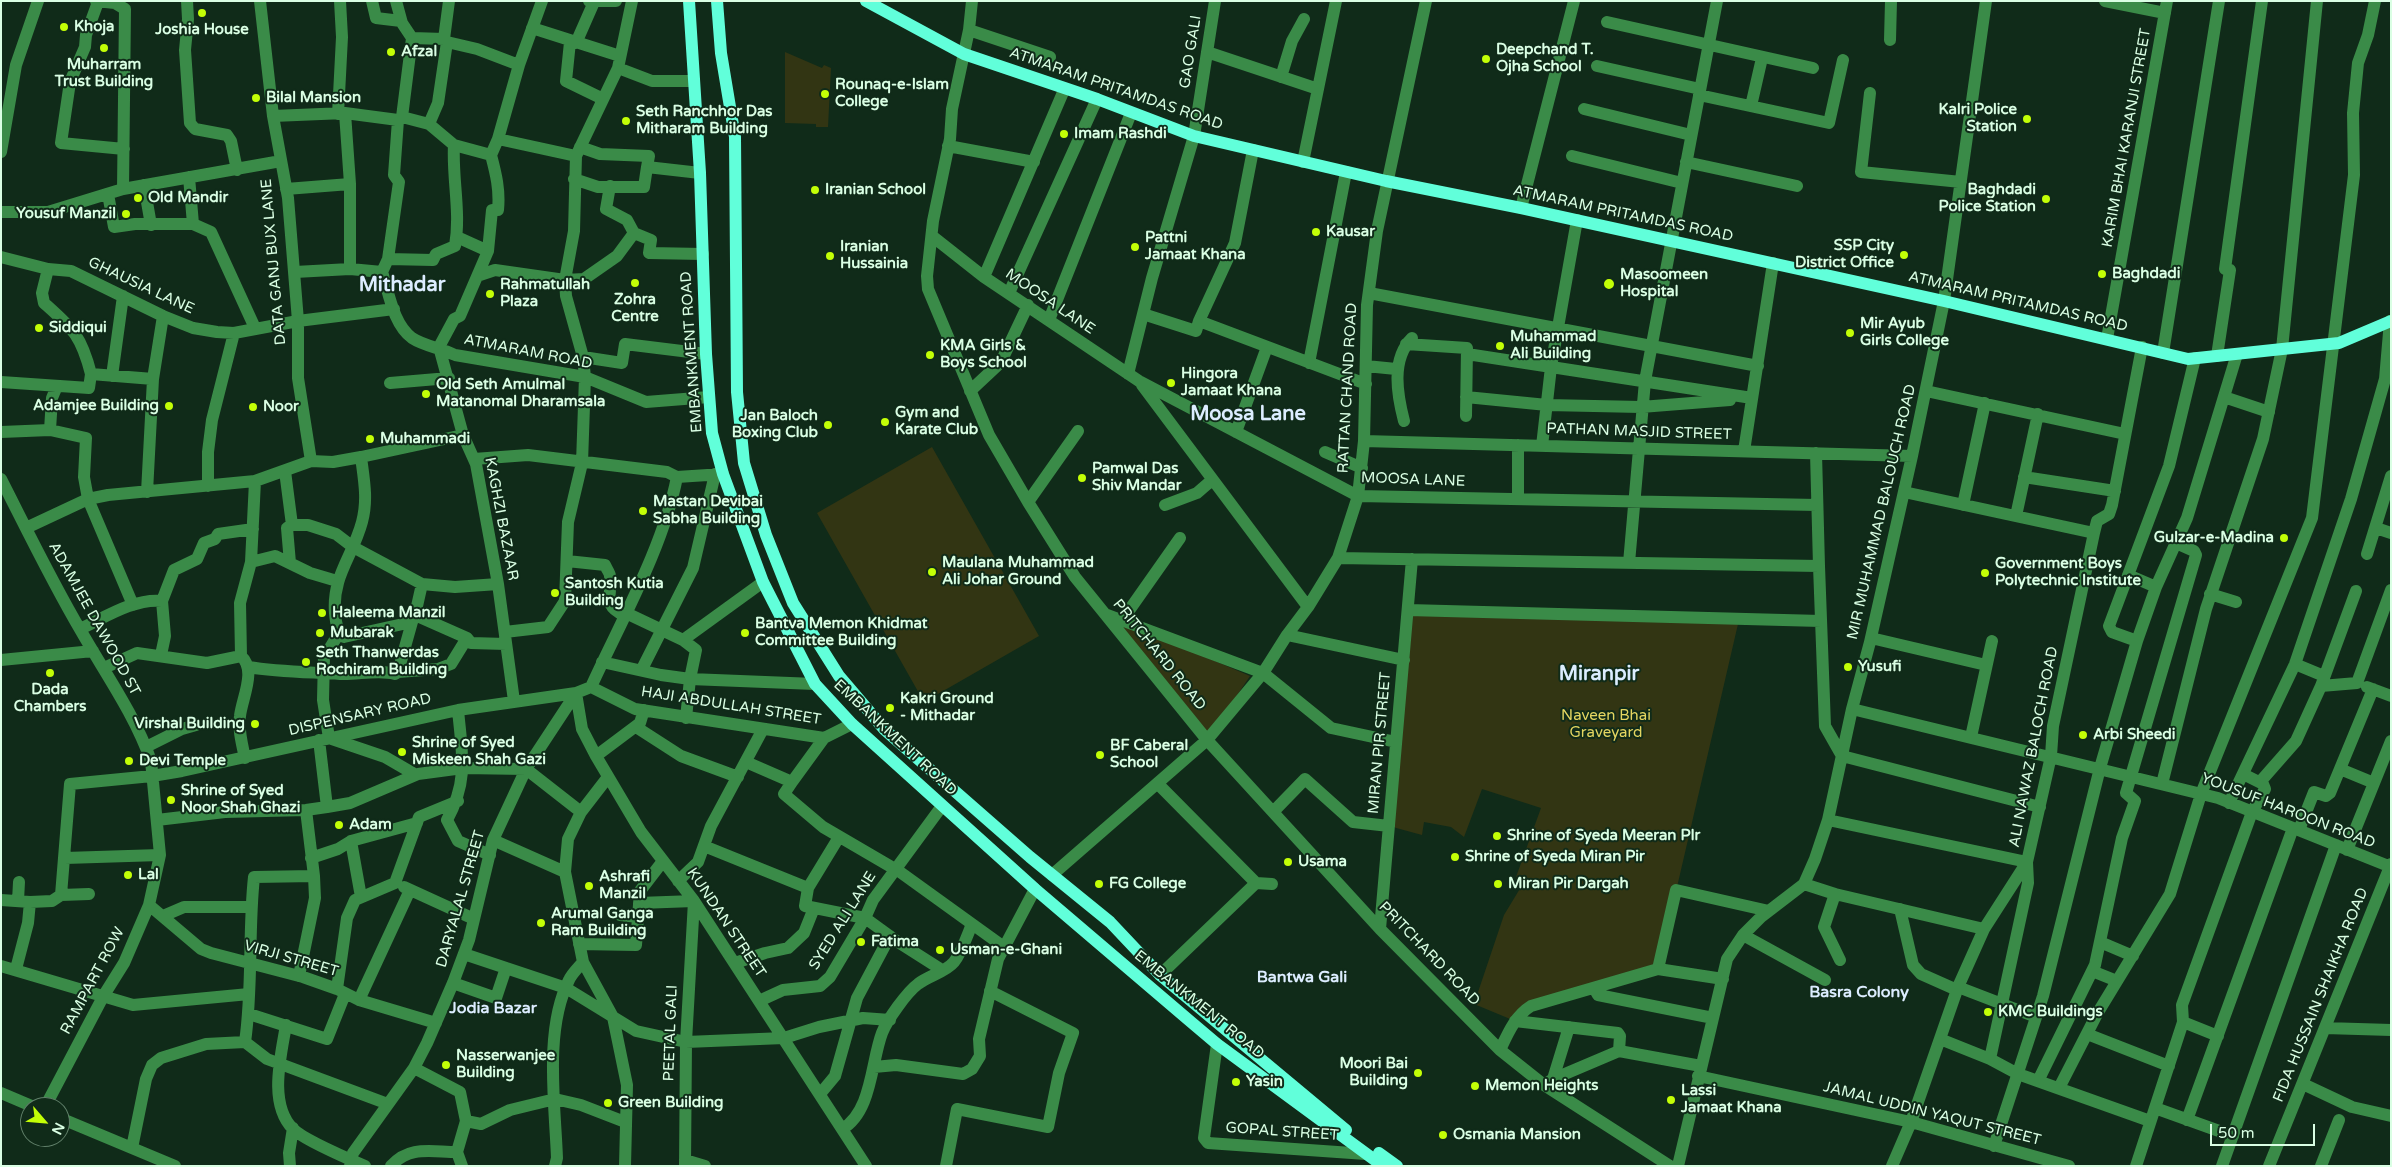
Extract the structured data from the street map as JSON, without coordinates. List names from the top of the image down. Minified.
{"streets":{"main road":["ATMARAM PRITAMDAS ROAD","EMBANKMENT ROAD"],"street":["GAO GALI","KARIM BHAI KARANJI STREET","DATA GANJ BUX LANE","GHAUSIA LANE","MOOSA LANE","ATMARAM ROAD","RATTAN CHAND ROAD","PATHAN MASJID STREET","MIR MUHAMMAD BALOUCH ROAD","KAGHZI BAZAAR","ADAMJEE DAWOOD ST","PRITCHARD ROAD","HAJI ABDULLAH STREET","DISPENSARY ROAD","MIRAN PIR STREET","ALI NAWAZ BALOCH ROAD","YOUSUF HAROON ROAD","DARYALAL STREET","SYED ALI LANE","KUNDAN STREET","VIRJI STREET","RAMPART ROW","FIDA HUSSAIN SHAIKHA ROAD","PEETAL GALI","JAMAL UDDIN YAQUT STREET","GOPAL STREET"]},"crossings":[["GAO GALI","ATMARAM PRITAMDAS ROAD"],["GAO GALI","MOOSA LANE"],["ATMARAM PRITAMDAS ROAD","KARIM BHAI KARANJI STREET"],["ATMARAM PRITAMDAS ROAD","RATTAN CHAND ROAD"],["ATMARAM PRITAMDAS ROAD","MIR MUHAMMAD BALOUCH ROAD"],["ATMARAM PRITAMDAS ROAD","PRITCHARD ROAD"],["ATMARAM PRITAMDAS ROAD","ALI NAWAZ BALOCH ROAD"],["DATA GANJ BUX LANE","GHAUSIA LANE"],["GHAUSIA LANE","ATMARAM ROAD"],["MOOSA LANE","RATTAN CHAND ROAD"],["MOOSA LANE","PRITCHARD ROAD"],["ATMARAM ROAD","EMBANKMENT ROAD"],["ATMARAM ROAD","KAGHZI BAZAAR"],["EMBANKMENT ROAD","RATTAN CHAND ROAD"],["EMBANKMENT ROAD","HAJI ABDULLAH STREET"],["EMBANKMENT ROAD","SYED ALI LANE"],["EMBANKMENT ROAD","GOPAL STREET"],["RATTAN CHAND ROAD","PATHAN MASJID STREET"],["RATTAN CHAND ROAD","PRITCHARD ROAD"],["PATHAN MASJID STREET","MIR MUHAMMAD BALOUCH ROAD"],["MIR MUHAMMAD BALOUCH ROAD","YOUSUF HAROON ROAD"],["MIR MUHAMMAD BALOUCH ROAD","JAMAL UDDIN YAQUT STREET"],["KAGHZI BAZAAR","DISPENSARY ROAD"],["ADAMJEE DAWOOD ST","DISPENSARY ROAD"],["ADAMJEE DAWOOD ST","RAMPART ROW"],["PRITCHARD ROAD","MIRAN PIR STREET"],["DISPENSARY ROAD","DARYALAL STREET"],["DISPENSARY ROAD","KUNDAN STREET"],["DISPENSARY ROAD","RAMPART ROW"],["ALI NAWAZ BALOCH ROAD","YOUSUF HAROON ROAD"],["ALI NAWAZ BALOCH ROAD","JAMAL UDDIN YAQUT STREET"],["YOUSUF HAROON ROAD","FIDA HUSSAIN SHAIKHA ROAD"],["DARYALAL STREET","KUNDAN STREET"],["DARYALAL STREET","VIRJI STREET"],["SYED ALI LANE","KUNDAN STREET"],["KUNDAN STREET","PEETAL GALI"],["VIRJI STREET","RAMPART ROW"]],"districts":["Mithadar","Moosa Lane","Miranpir","Bantwa Gali","Basra Colony","Jodia Bazar"],"parks":["Naveen Bhai Graveyard"],"places":["Joshia House","Khoja","Muharram Trust Building","Afzal","Deepchand T. Ojha School","Rounaq-e-Islam College","Bilal Mansion","Kalri Police Station","Seth Ranchhor Das Mitharam Building","Imam Rashdi","Iranian School","Old Mandir","Baghdadi Police Station","Yousuf Manzil","Kausar","Pattni Jamaat Khana","SSP City District Office","Iranian Hussainia","Baghdadi","Zohra Centre","Masoomeen Hospital","Rahmatullah Plaza","Siddiqui","Mir Ayub Girls College","Muhammad Ali Building","KMA Girls & Boys School","Hingora Jamaat Khana","Old Seth Amulmal Matanomal Dharamsala","Adamjee Building","Noor","Gym and Karate Club","Jan Baloch Boxing Club","Muhammadi","Pamwal Das Shiv Mandar","Mastan Devibai Sabha Building","Gulzar-e-Madina","Maulana Muhammad Ali Johar Ground","Government Boys Polytechnic Institute","Santosh Kutia Building","Haleema Manzil","Mubarak","Bantva Memon Khidmat Committee Building","Seth Thanwerdas Rochiram Building","Yusufi","Dada Chambers","Kakri Ground - Mithadar","Virshal Building","Arbi Sheedi","Shrine of Syed Miskeen Shah Gazi","BF Caberal School","Devi Temple","Shrine of Syed Noor Shah Ghazi","Adam","Shrine of Syeda Meeran PIr","Shrine of Syeda Miran Pir","Usama","Lal","FG College","Miran Pir Dargah","Ashrafi Manzil","Arumal Ganga Ram Building","Fatima","Usman-e-Ghani","KMC Buildings","Nasserwanjee Building","Moori Bai Building","Yasin","Memon Heights","Lassi Jamaat Khana","Green Building","Osmania Mansion"],"scale_bar":"50 m","north":"bottom right"}
